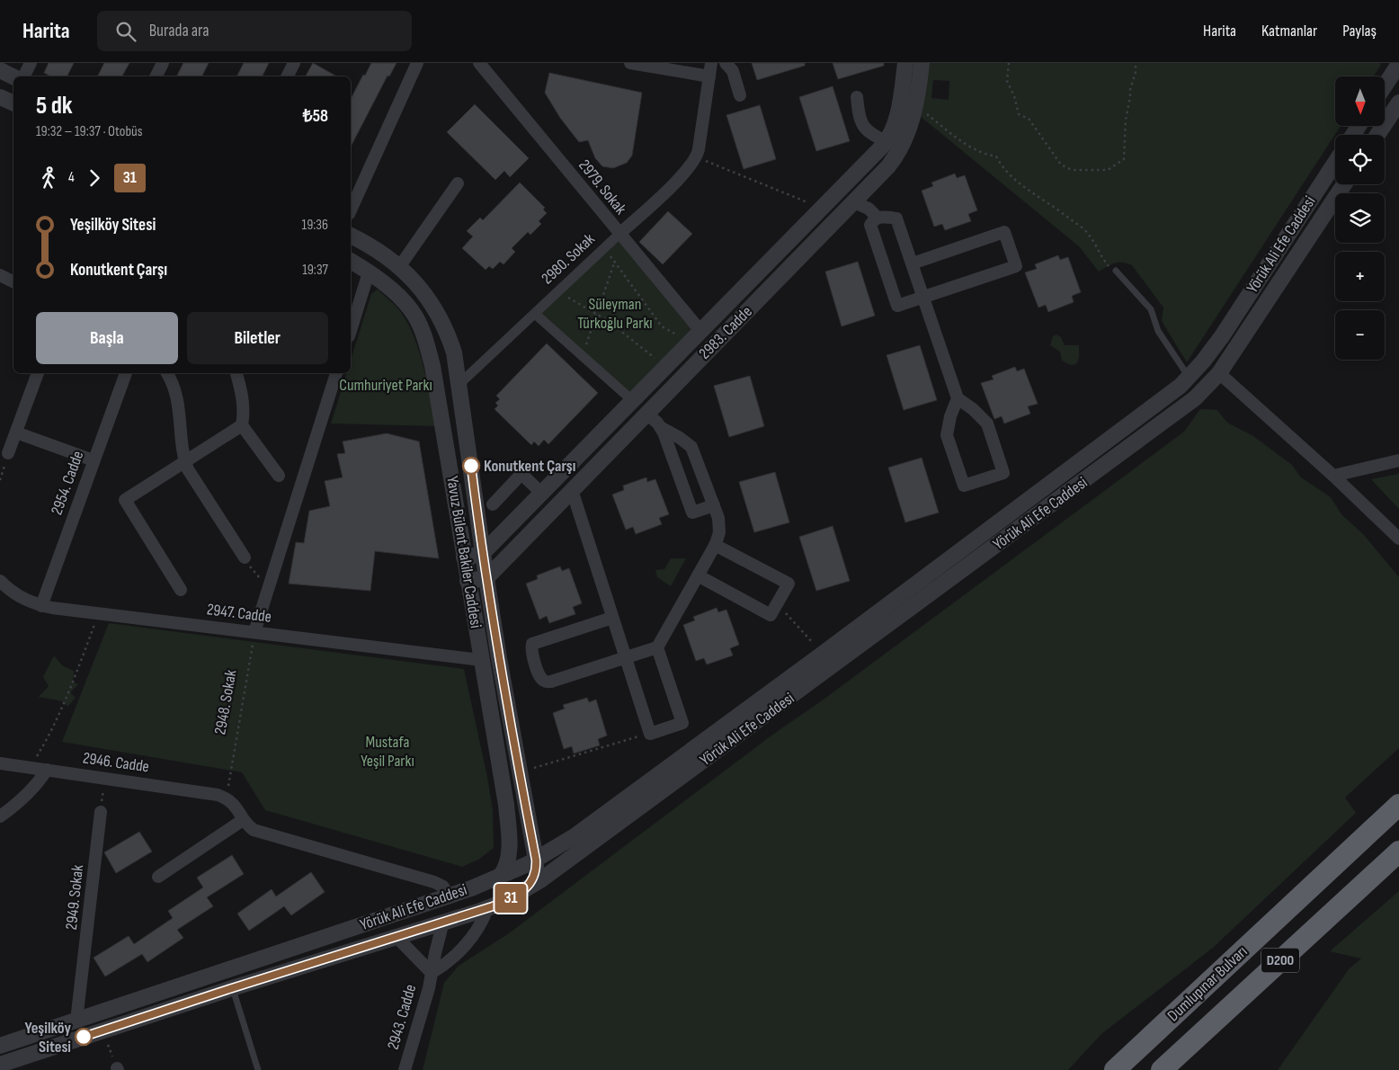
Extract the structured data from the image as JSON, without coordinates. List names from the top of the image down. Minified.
{"streets":{"highway":["D200","Dumlupınar Bulvarı"],"street":["2979. Sokak","Yörük Ali Efe Caddesi","2980. Sokak","2983. Cadde","2954. Cadde","Yavuz Bülent Bakiler Caddesi","2947. Cadde","2946. Cadde","2949. Sokak","2943. Cadde"],"path":["2948. Sokak"]},"crossings":[["2979. Sokak","2980. Sokak"],["2979. Sokak","2983. Cadde"],["Yörük Ali Efe Caddesi","Yavuz Bülent Bakiler Caddesi"],["Yörük Ali Efe Caddesi","2949. Sokak"],["Yörük Ali Efe Caddesi","2943. Cadde"],["2980. Sokak","Yavuz Bülent Bakiler Caddesi"],["2983. Cadde","Yavuz Bülent Bakiler Caddesi"],["2954. Cadde","2947. Cadde"],["Yavuz Bülent Bakiler Caddesi","2947. Cadde"],["2947. Cadde","2948. Sokak"],["2948. Sokak","2946. Cadde"]],"parks":["Süleyman Türkoğlu Parkı","Cumhuriyet Parkı","Mustafa Yeşil Parkı"],"places":["Konutkent Çarşı","Yeşilköy Sitesi"],"lines":["bus line 31"],"north":"bottom","page":{"header":"Harita","search":"Burada ara","nav":["Harita","Katmanlar","Paylaş"],"on_map":"31","map_buttons":["+","−"],"heading":["5 dk","19:32 – 19:37 · Otobüs","₺58"],"legs":["4","31"],"list":[{"name":"Yeşilköy Sitesi","value":"19:36"},{"name":"Konutkent Çarşı","value":"19:37"}],"buttons":["Başla","Biletler"]}}
